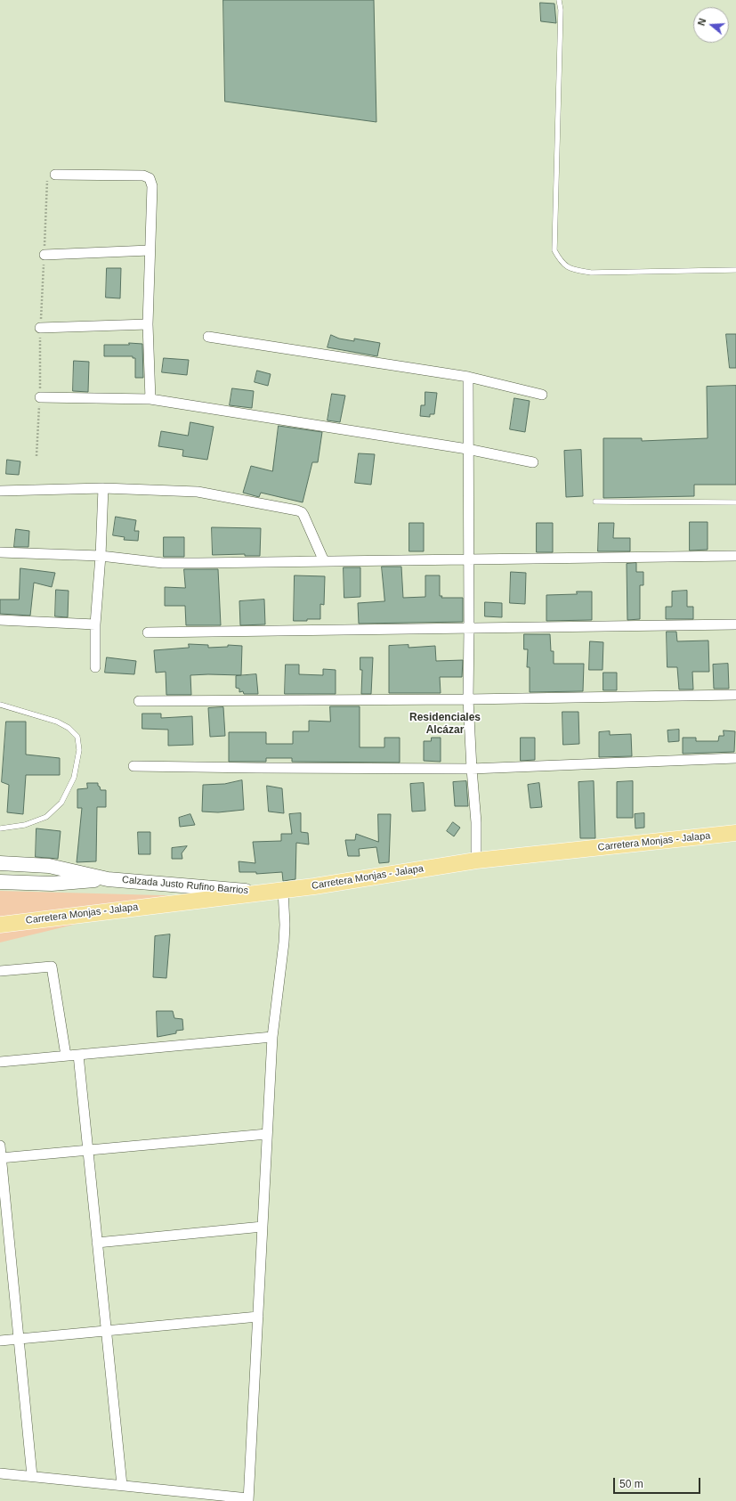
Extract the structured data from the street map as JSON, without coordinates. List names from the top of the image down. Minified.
{"streets":{"main road":["Carretera Monjas - Jalapa"],"street":["Calzada Justo Rufino Barrios"]},"crossings":[["Carretera Monjas - Jalapa","Calzada Justo Rufino Barrios"]],"districts":["Residenciales Alcázar"],"scale_bar":"50 m","north":"left"}
